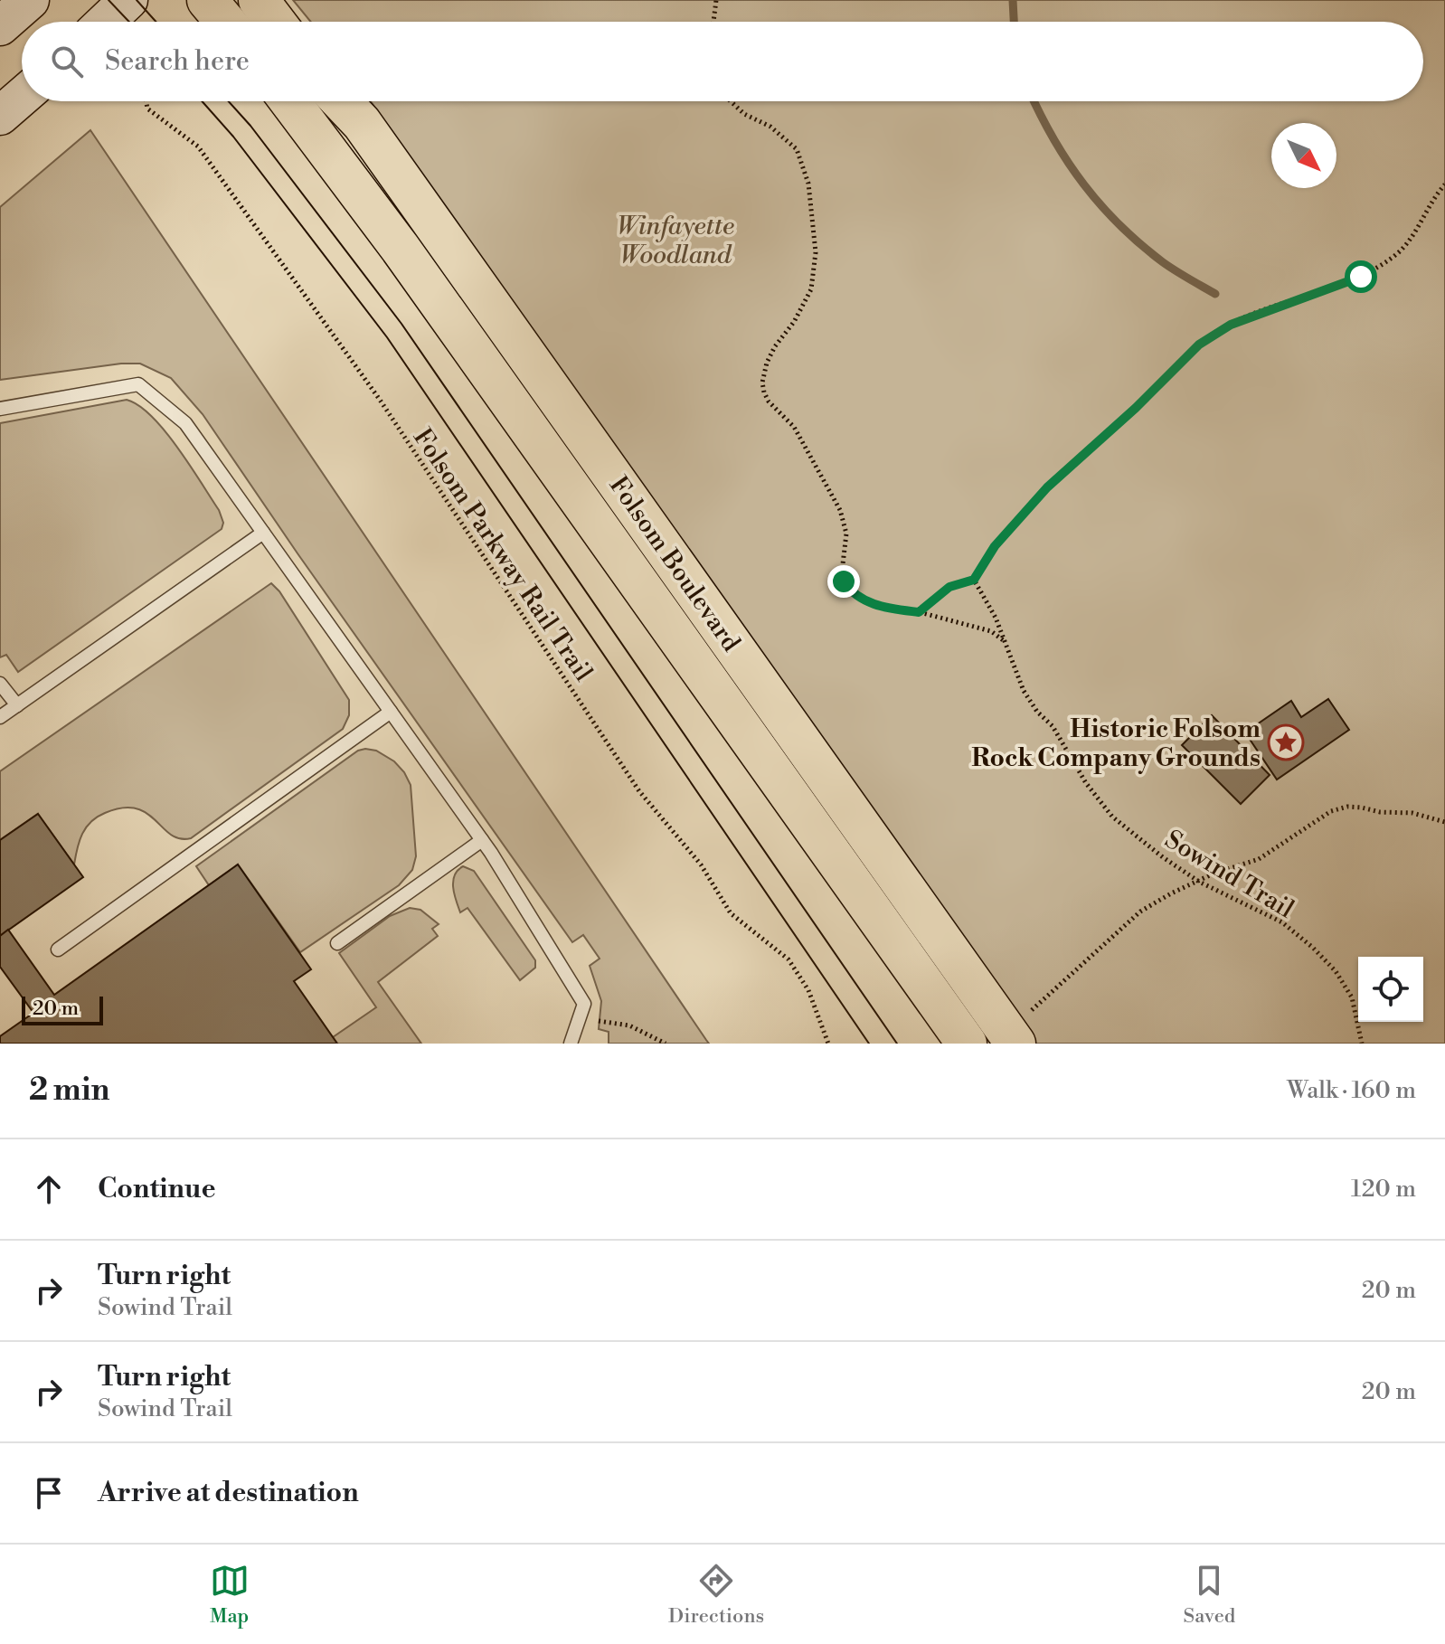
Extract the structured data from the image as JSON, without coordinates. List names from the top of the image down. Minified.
{"streets":{"main road":["Folsom Boulevard"],"path":["Folsom Parkway Rail Trail","Sowind Trail"]},"parks":["Winfayette Woodland"],"places":{"place":["Historic Folsom Rock Company Grounds"]},"scale_bar":"20 m","north":"bottom right","page":{"search":"Search here","scale":"20 m","heading":["2 min","Walk · 160 m"],"list":[["Continue","120 m"],["Turn right","Sowind Trail","20 m"],["Turn right","Sowind Trail","20 m"],"Arrive at destination"],"nav":["Map","Directions","Saved"]}}
